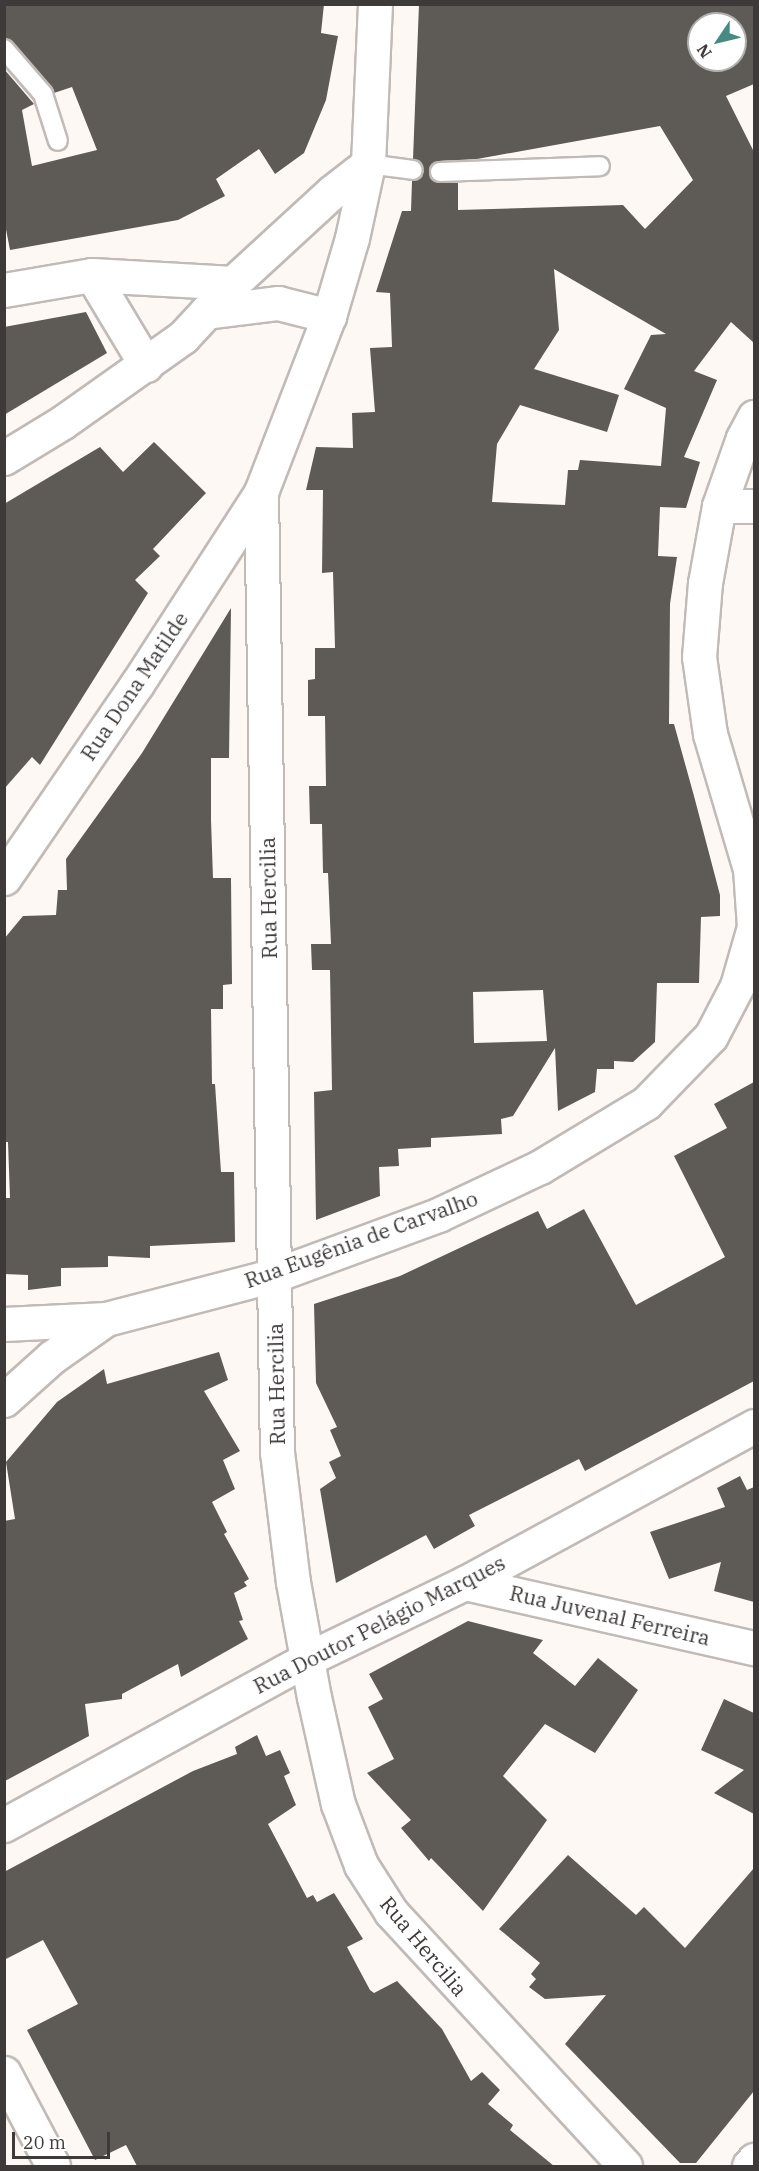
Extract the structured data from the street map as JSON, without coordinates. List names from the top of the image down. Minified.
{"streets":{"street":["Rua Dona Matilde","Rua Hercilia","Rua Eugênia de Carvalho","Rua Juvenal Ferreira","Rua Doutor Pelágio Marques"]},"crossings":[["Rua Dona Matilde","Rua Hercilia"],["Rua Hercilia","Rua Eugênia de Carvalho"],["Rua Hercilia","Rua Doutor Pelágio Marques"],["Rua Juvenal Ferreira","Rua Doutor Pelágio Marques"]],"scale_bar":"20 m","north":"bottom left"}
